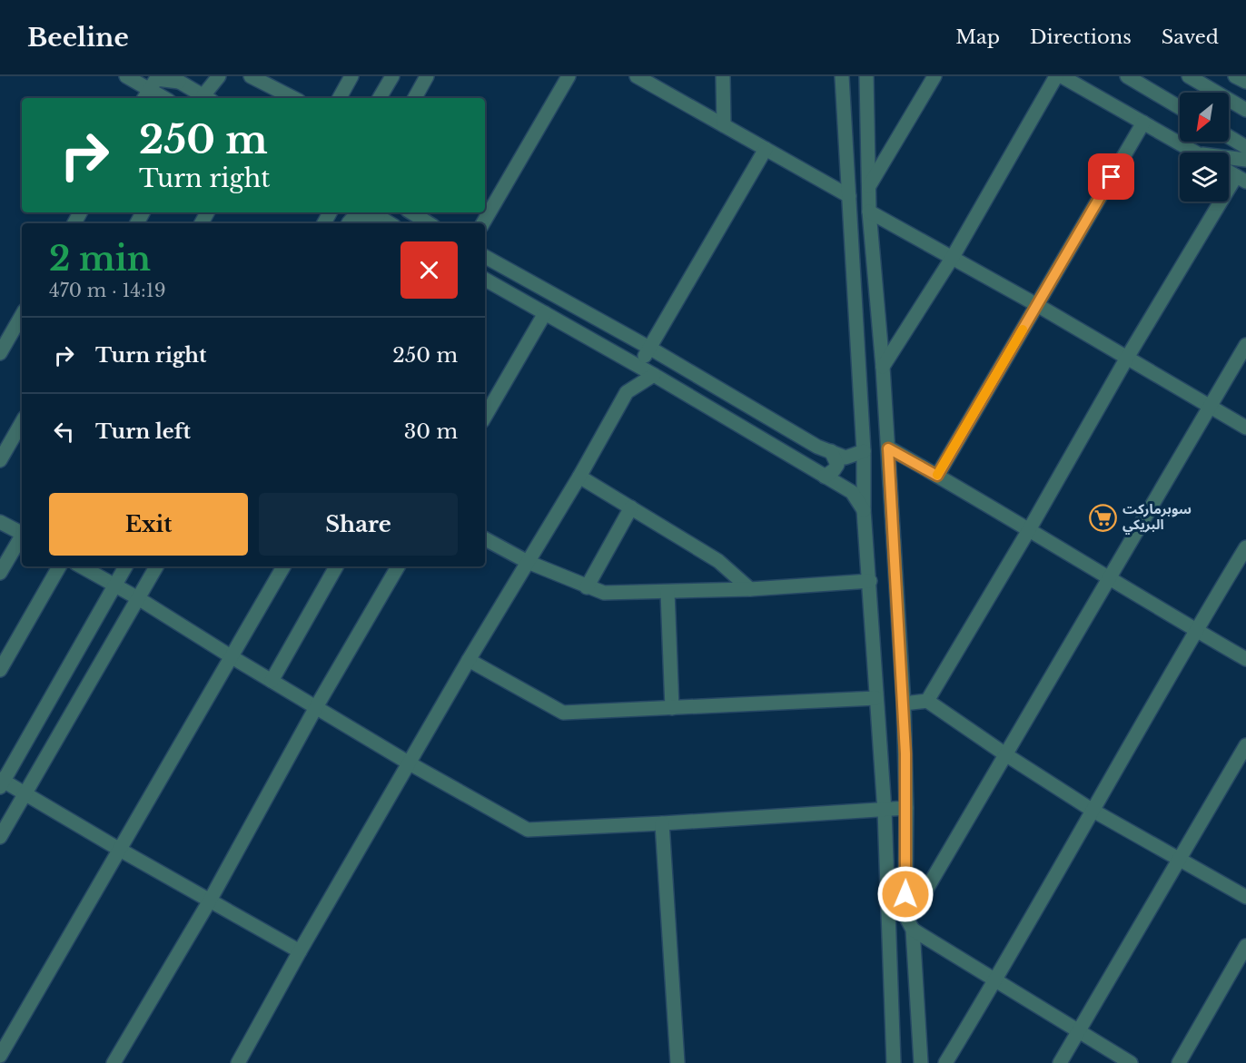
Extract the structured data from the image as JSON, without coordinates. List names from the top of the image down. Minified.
{"places":{"supermarket":["سوبرماركت البريكي"]},"north":"bottom left","page":{"header":"Beeline","nav":["Map","Directions","Saved"],"turn":["250 m","Turn right"],"heading":["2 min","470 m · 14:19"],"list":[{"name":"Turn right","value":"250 m"},{"name":"Turn left","value":"30 m"}],"buttons":["Exit","Share"]}}
